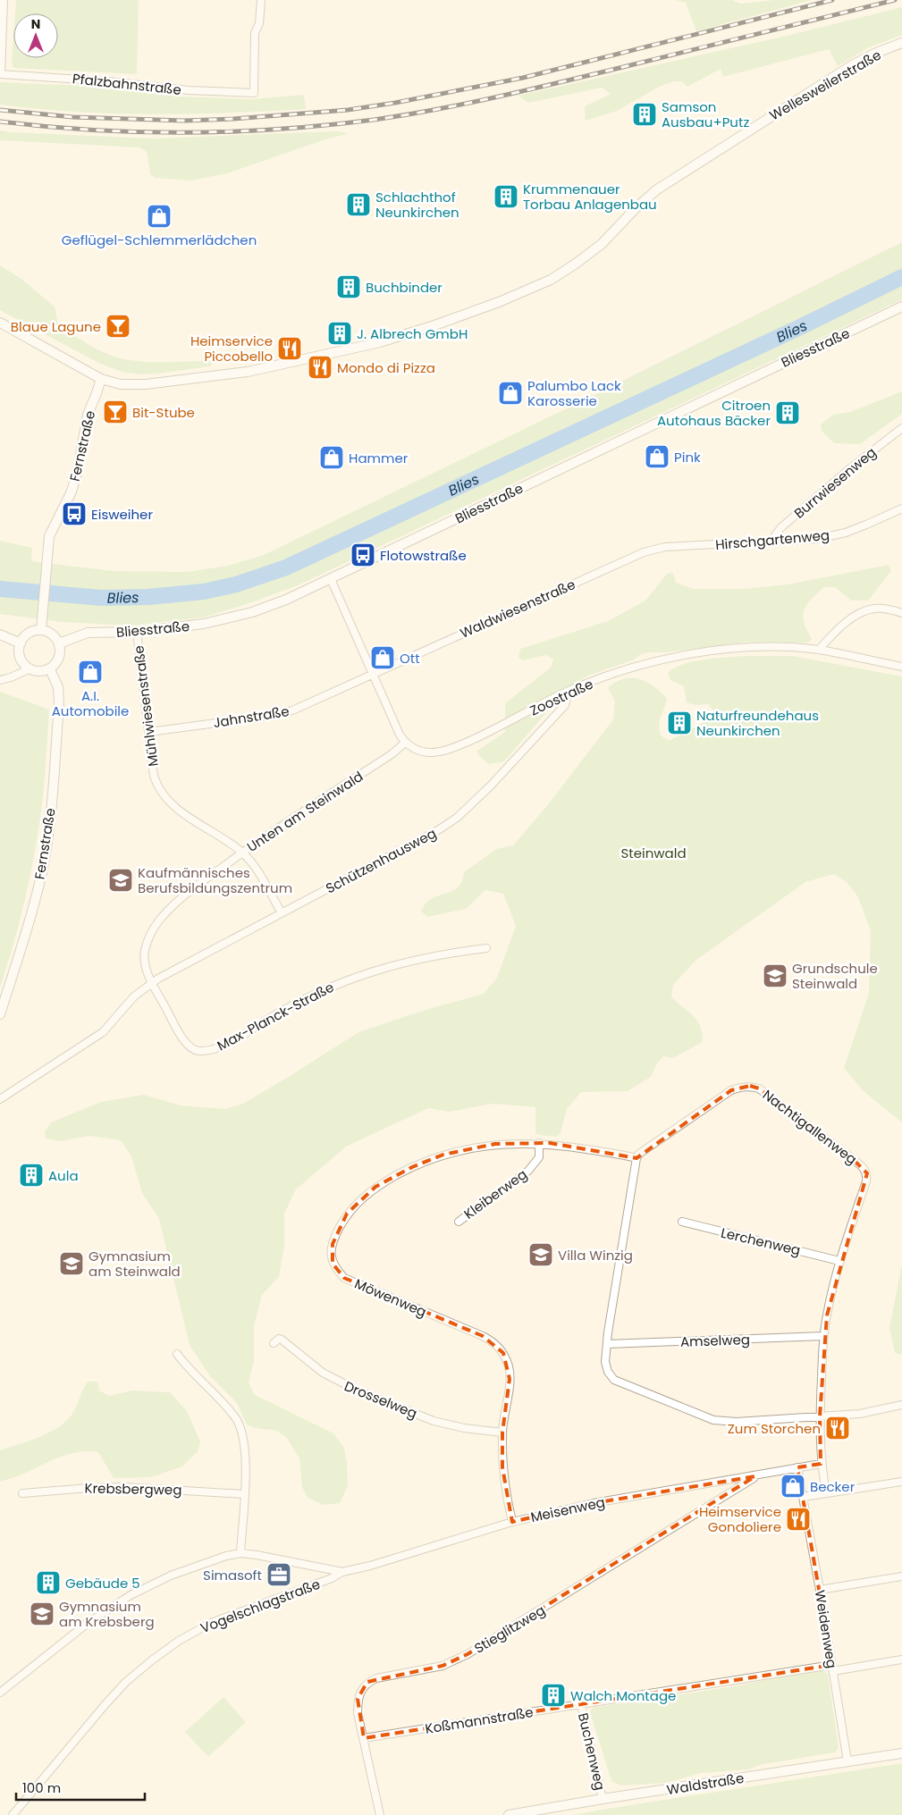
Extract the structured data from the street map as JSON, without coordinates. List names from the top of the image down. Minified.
{"streets":{"street":["Pfalzbahnstraße","Wellesweilerstraße","Bliesstraße","Fernstraße","Burrwiesenweg","Hirschgartenweg","Waldwiesenstraße","Zoostraße","Mühlwiesenstraße","Jahnstraße","Unten am Steinwald","Schützenhausweg","Max-Planck-Straße","Nachtigallenweg","Kleiberweg","Lerchenweg","Möwenweg","Amselweg","Drosselweg","Krebsbergweg","Meisenweg","Vogelschlagstraße","Stieglitzweg","Weidenweg","Koßmannstraße","Buchenweg","Waldstraße"]},"crossings":[["Wellesweilerstraße","Fernstraße"],["Bliesstraße","Fernstraße"],["Bliesstraße","Mühlwiesenstraße"],["Burrwiesenweg","Hirschgartenweg"],["Hirschgartenweg","Waldwiesenstraße"],["Waldwiesenstraße","Jahnstraße"],["Zoostraße","Unten am Steinwald"],["Zoostraße","Schützenhausweg"],["Mühlwiesenstraße","Jahnstraße"],["Mühlwiesenstraße","Unten am Steinwald"],["Mühlwiesenstraße","Schützenhausweg"],["Unten am Steinwald","Schützenhausweg"],["Unten am Steinwald","Max-Planck-Straße"],["Schützenhausweg","Max-Planck-Straße"],["Nachtigallenweg","Lerchenweg"],["Nachtigallenweg","Möwenweg"],["Nachtigallenweg","Amselweg"],["Nachtigallenweg","Meisenweg"],["Kleiberweg","Möwenweg"],["Möwenweg","Drosselweg"],["Möwenweg","Meisenweg"],["Meisenweg","Vogelschlagstraße"],["Meisenweg","Stieglitzweg"],["Meisenweg","Weidenweg"],["Stieglitzweg","Koßmannstraße"],["Weidenweg","Koßmannstraße"],["Weidenweg","Waldstraße"],["Koßmannstraße","Buchenweg"],["Buchenweg","Waldstraße"]],"water":["Blies"],"parks":["Steinwald"],"places":{"building":["Samson Ausbau+Putz","Krummenauer Torbau Anlagenbau","Schlachthof Neunkirchen","Buchbinder","J. Albrech GmbH","Citroen Autohaus Bäcker","Naturfreundehaus Neunkirchen","Aula","Gebäude 5","Walch Montage"],"shop":["Geflügel-Schlemmerlädchen","Palumbo Lack Karosserie","Pink","Hammer","Ott","A.I. Automobile","Becker"],"bar":["Blaue Lagune","Bit-Stube"],"restaurant":["Heimservice Piccobello","Mondo di Pizza","Zum Storchen","Heimservice Gondoliere"],"bus stop":["Eisweiher","Flotowstraße"],"school or university":["Kaufmännisches Berufsbildungszentrum","Grundschule Steinwald","Villa Winzig","Gymnasium am Steinwald","Gymnasium am Krebsberg"],"office":["Simasoft"]},"scale_bar":"100 m","north":"top"}
